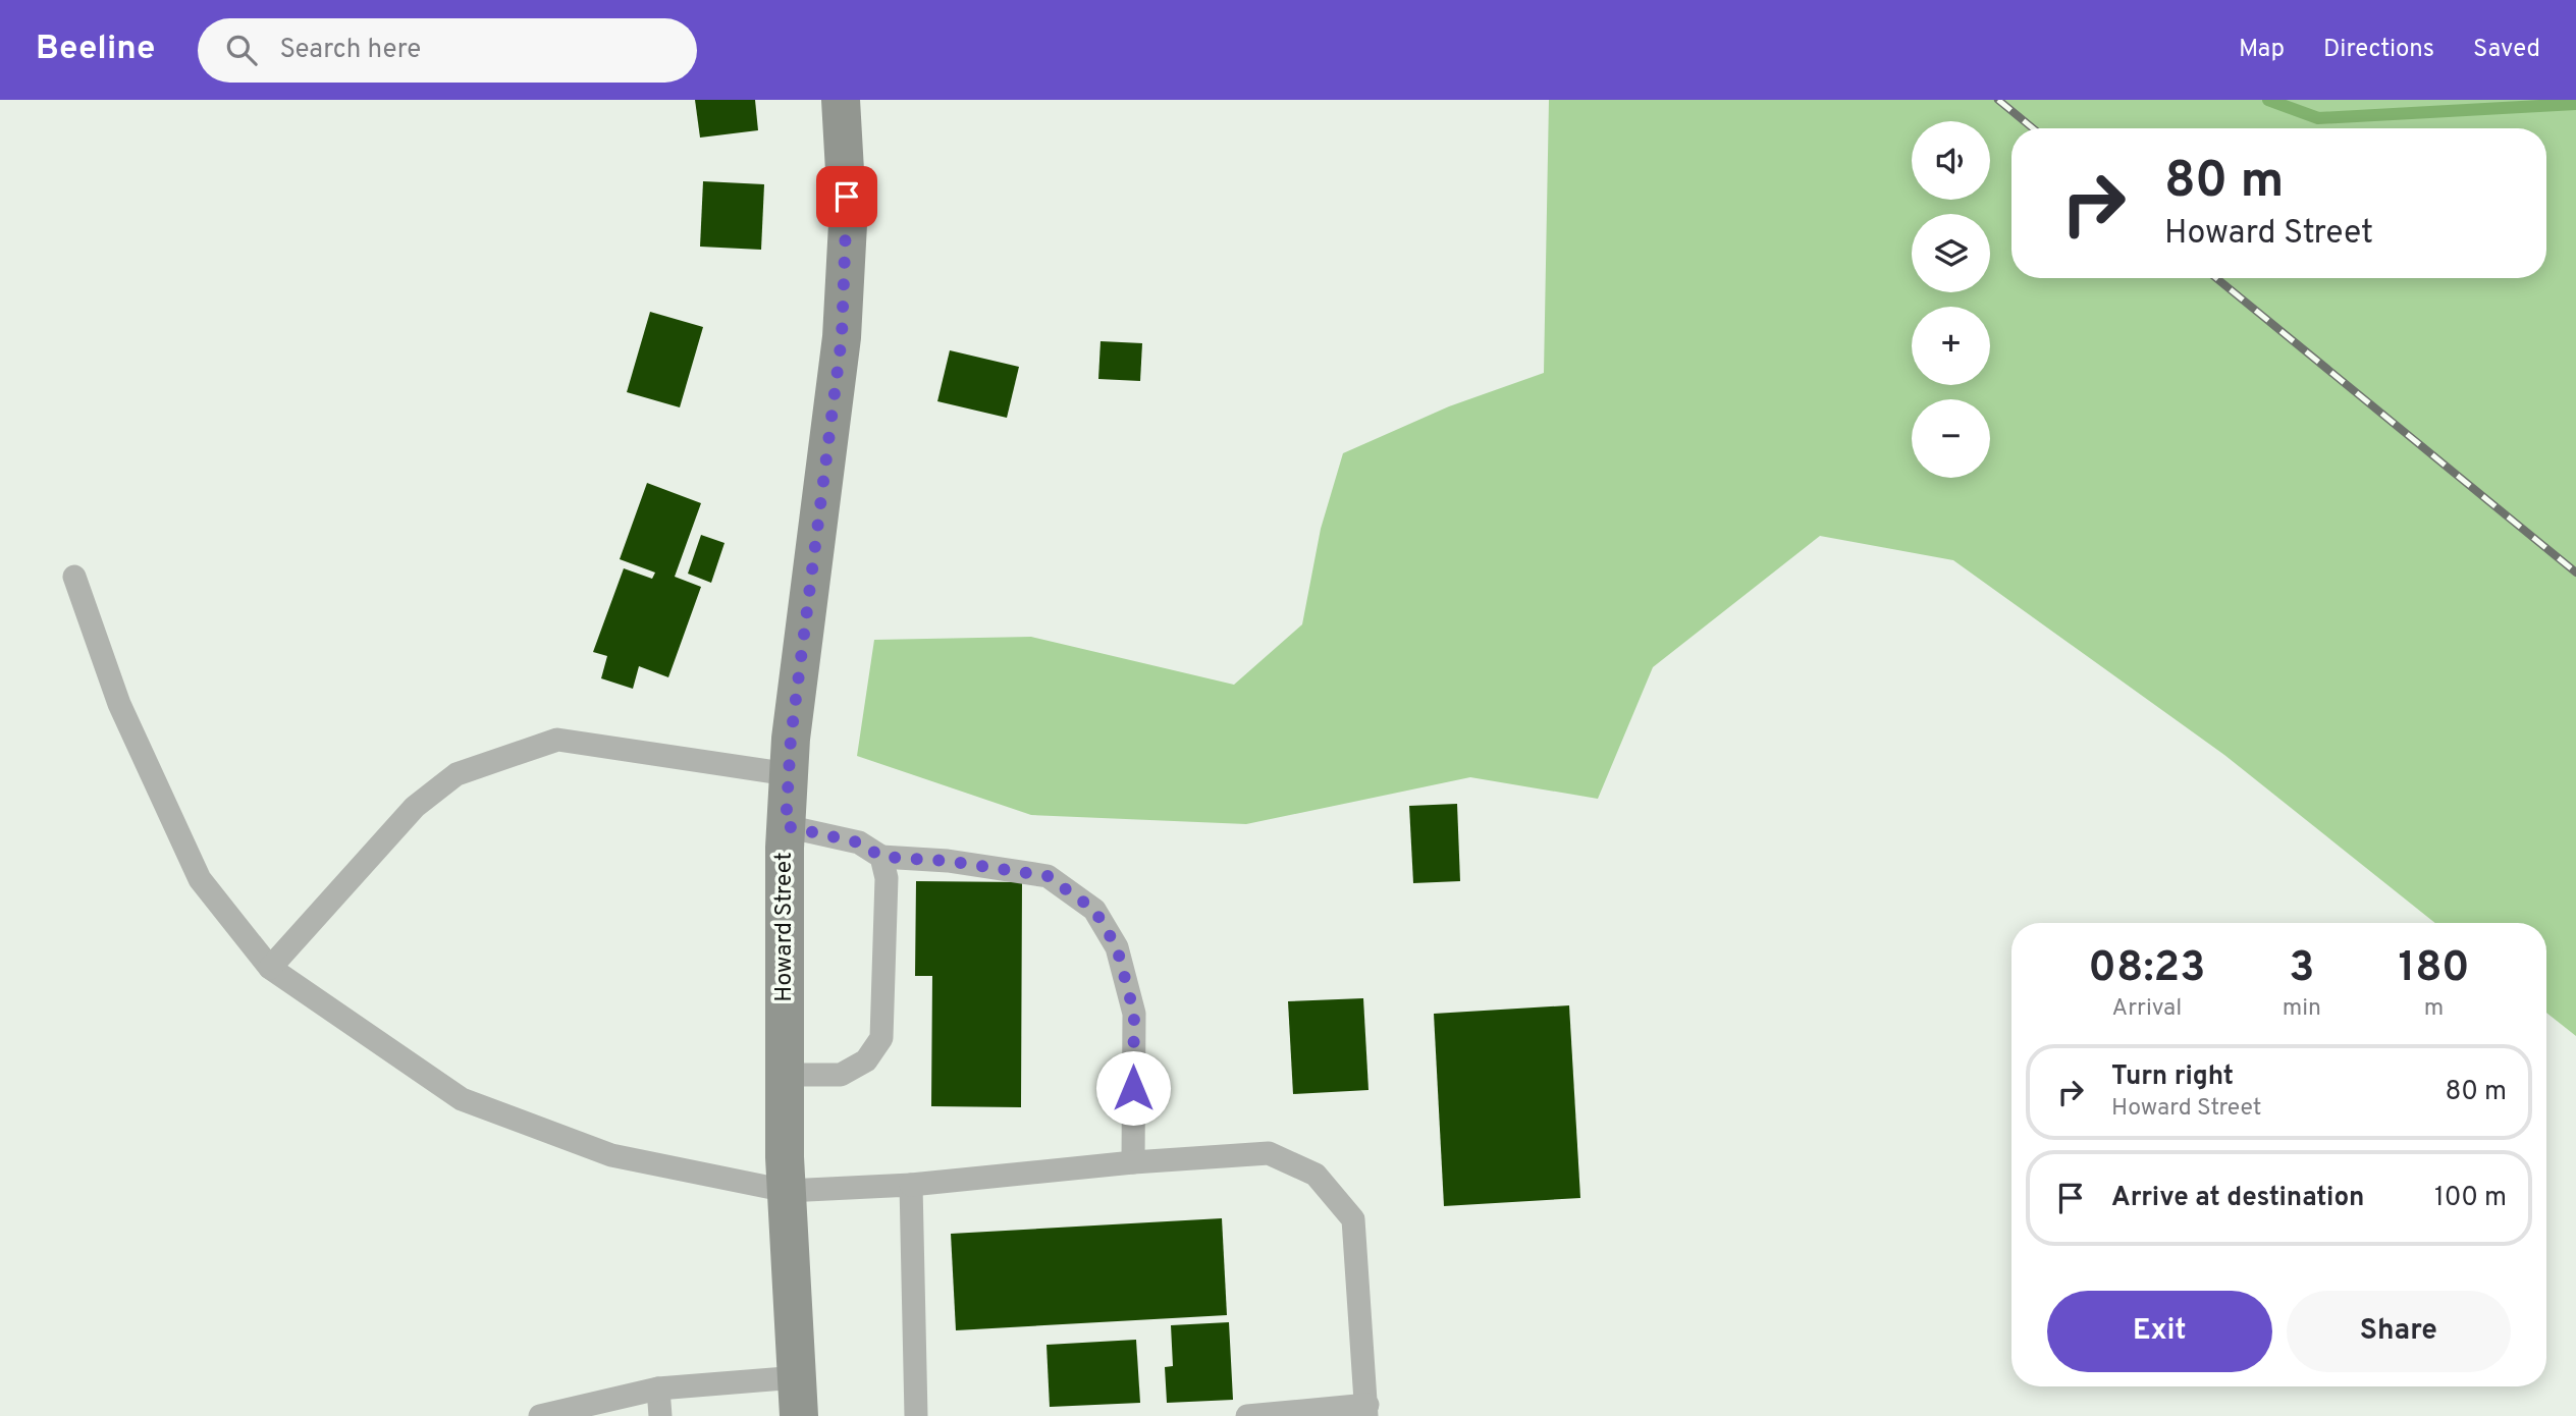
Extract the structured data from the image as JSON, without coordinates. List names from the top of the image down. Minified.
{"streets":{"main road":["Howard Street"]},"page":{"header":"Beeline","search":"Search here","nav":["Map","Directions","Saved"],"map_buttons":["+","−"],"turn":["80 m","Howard Street"],"eta":["08:23","Arrival","3","min","180","m"],"list":[{"name":"Turn right","note":"Howard Street","value":"80 m"},{"name":"Arrive at destination","value":"100 m"}],"buttons":["Exit","Share"]}}
